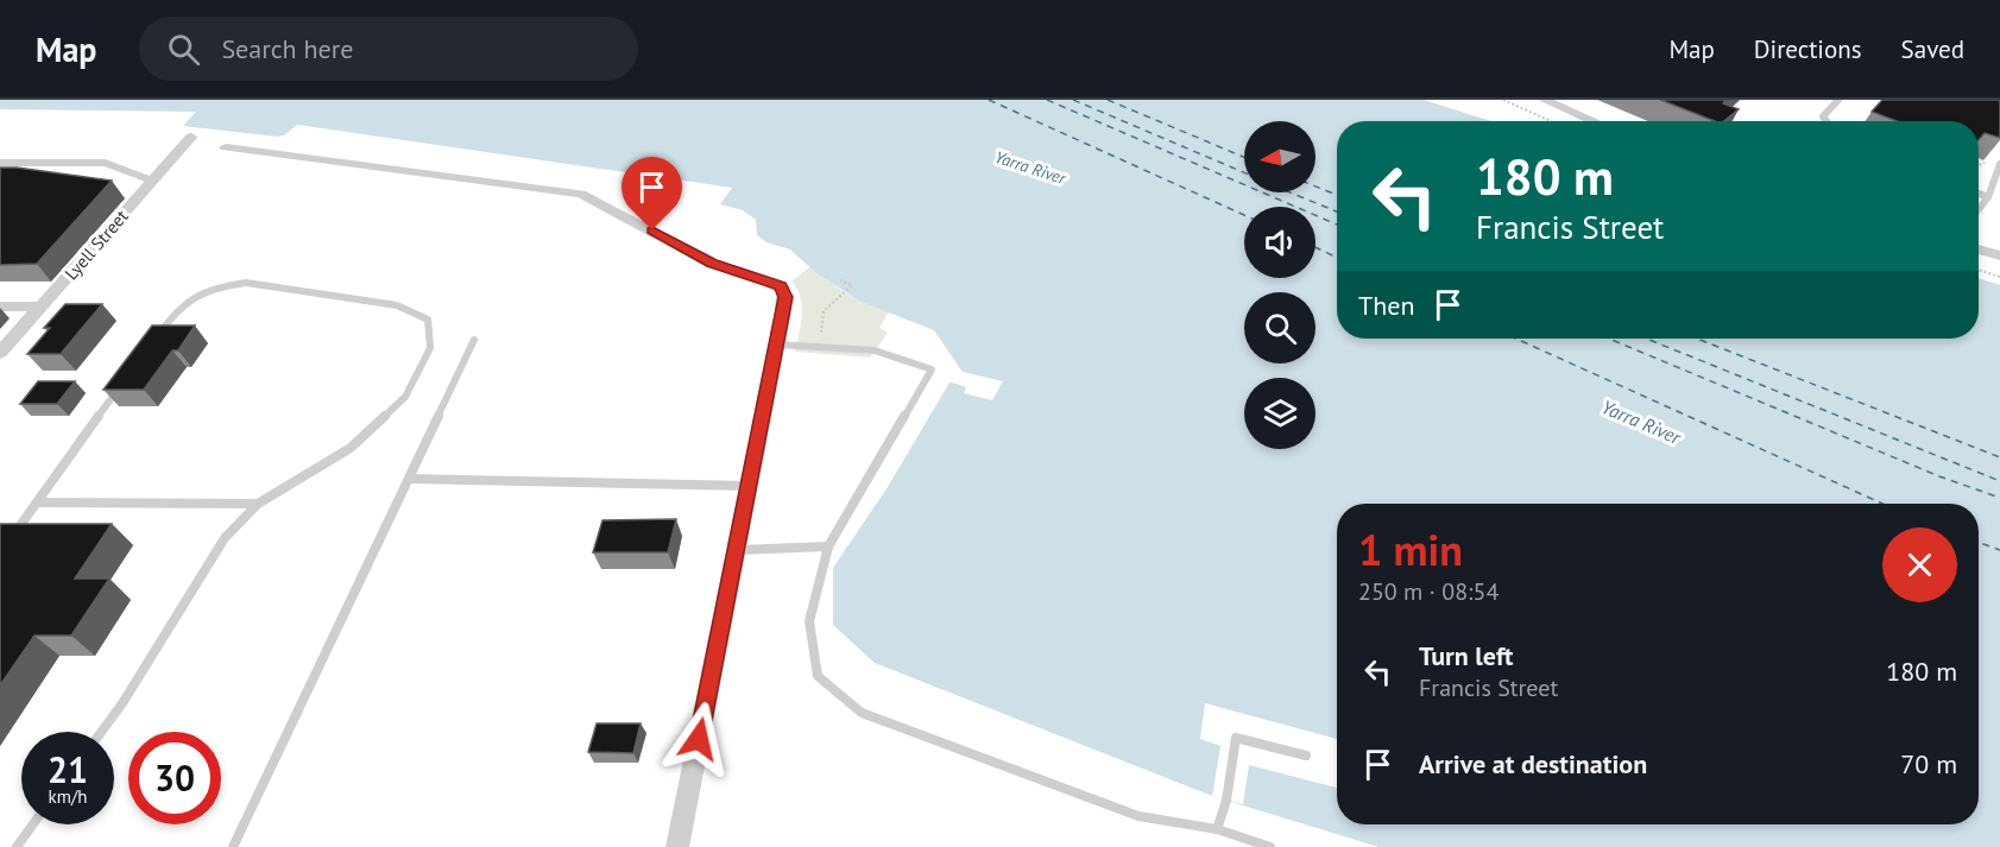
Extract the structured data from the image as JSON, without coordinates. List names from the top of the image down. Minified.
{"streets":{"street":["Lyell Street"]},"water":["Yarra River"],"north":"left","page":{"header":"Map","search":"Search here","nav":["Map","Directions","Saved"],"turn":["180 m","Francis Street"],"then":"Then","heading":["1 min","250 m · 08:54"],"list":[{"name":"Turn left","note":"Francis Street","value":"180 m"},{"name":"Arrive at destination","value":"70 m"}],"speed":"21 km/h","limit":"30"}}
